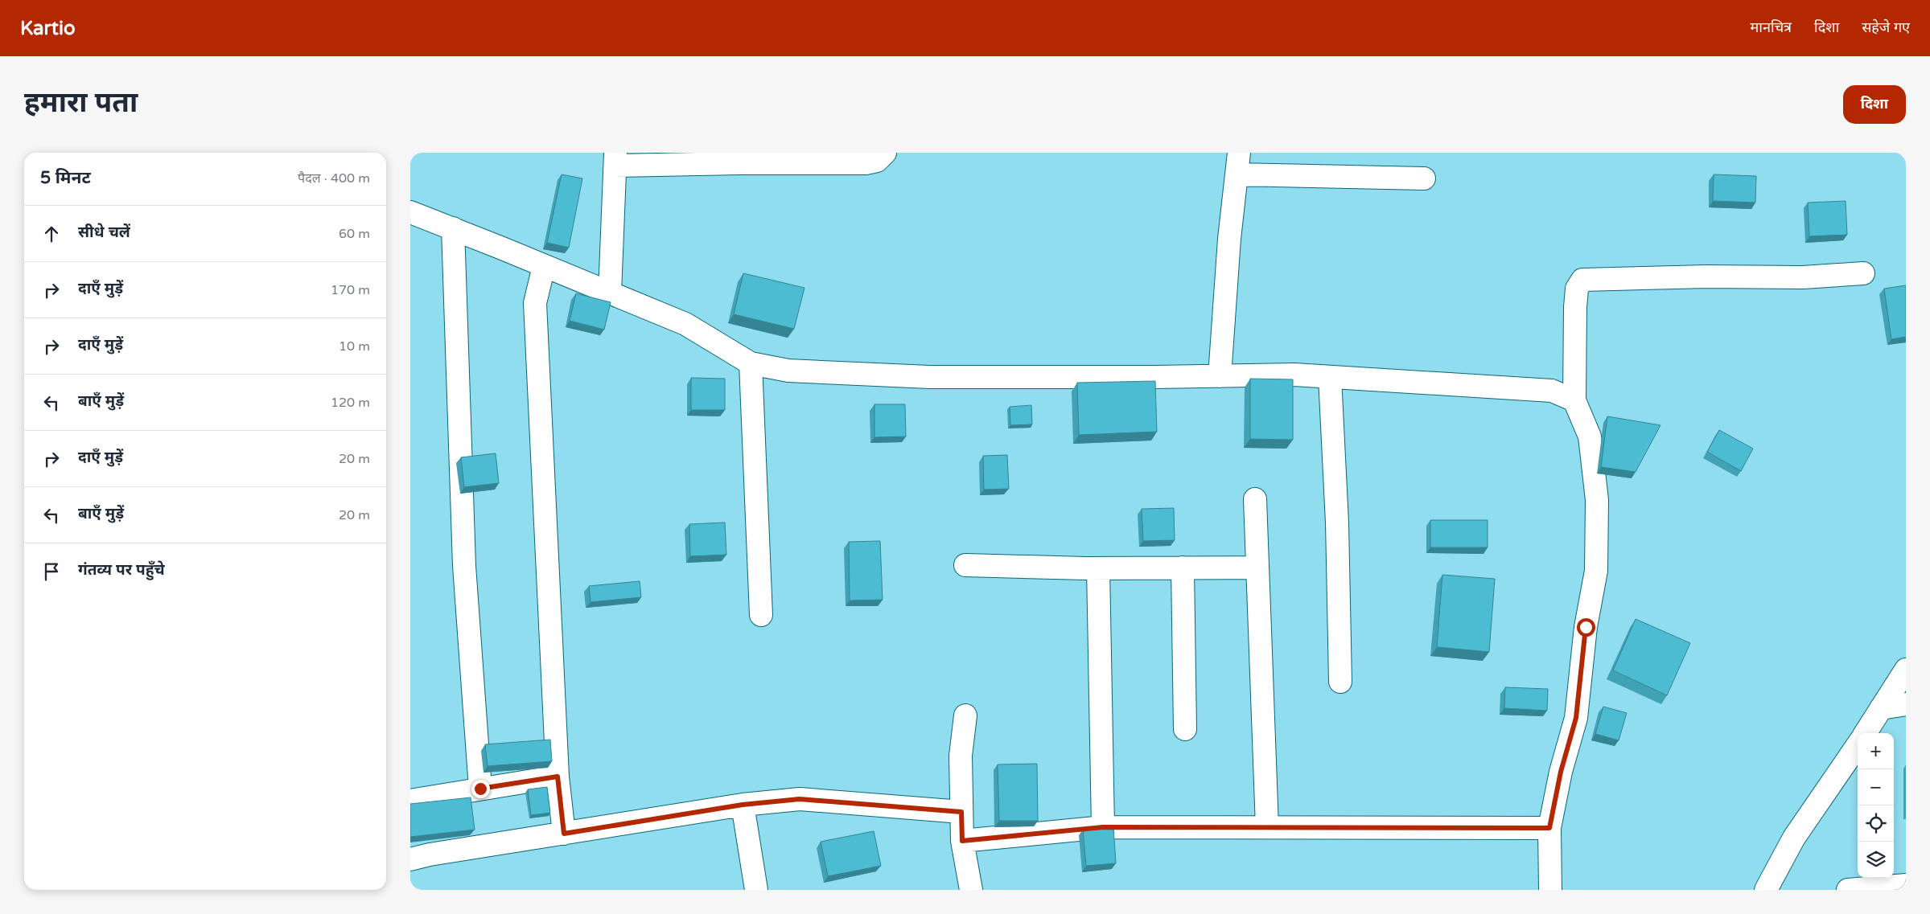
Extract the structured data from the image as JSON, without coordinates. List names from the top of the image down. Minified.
{"page":{"header":"Kartio","nav":["मानचित्र","दिशा","सहेजे गए"],"buttons":"दिशा","title":"हमारा पता","heading":["5 मिनट","पैदल · 400 m"],"list":[["सीधे चलें","60 m"],["दाएँ मुड़ें","170 m"],["दाएँ मुड़ें","10 m"],["बाएँ मुड़ें","120 m"],["दाएँ मुड़ें","20 m"],["बाएँ मुड़ें","20 m"],"गंतव्य पर पहुँचे"],"map_buttons":["+","−"]}}
